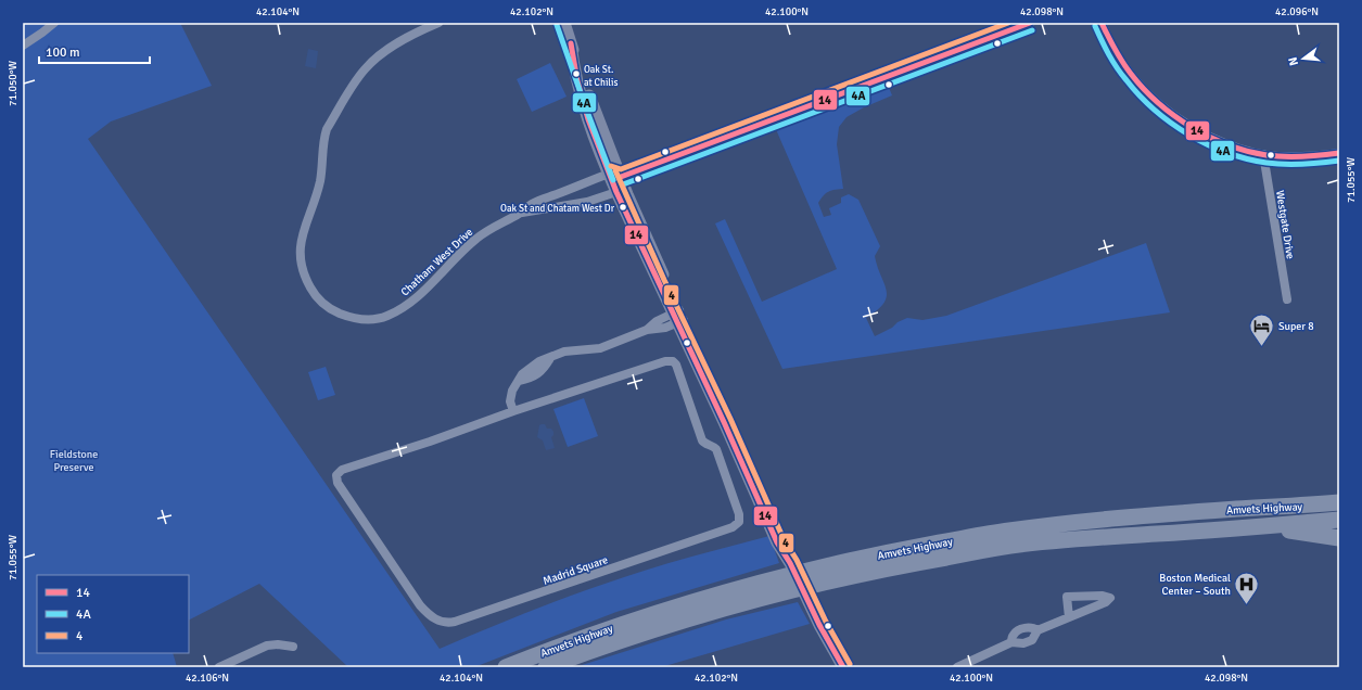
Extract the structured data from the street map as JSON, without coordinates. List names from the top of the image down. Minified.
{"streets":{"highway":["Amvets Highway"],"street":["Westgate Drive","Chatham West Drive","Madrid Square"]},"parks":["Fieldstone Preserve"],"places":{"other":["Oak St. at Chilis","Oak St and Chatam West Dr"],"hotel":["Super 8"],"hospital":["Boston Medical Center – South"]},"lines":["transit line 14","transit line 4","transit line 4A"],"legend":["14","4A","4"],"scale_bar":"100 m","north":"left","coordinates":["42.104°N","42.102°N","42.100°N","42.098°N","42.096°N","71.050°W","71.055°W","42.106°N"]}
